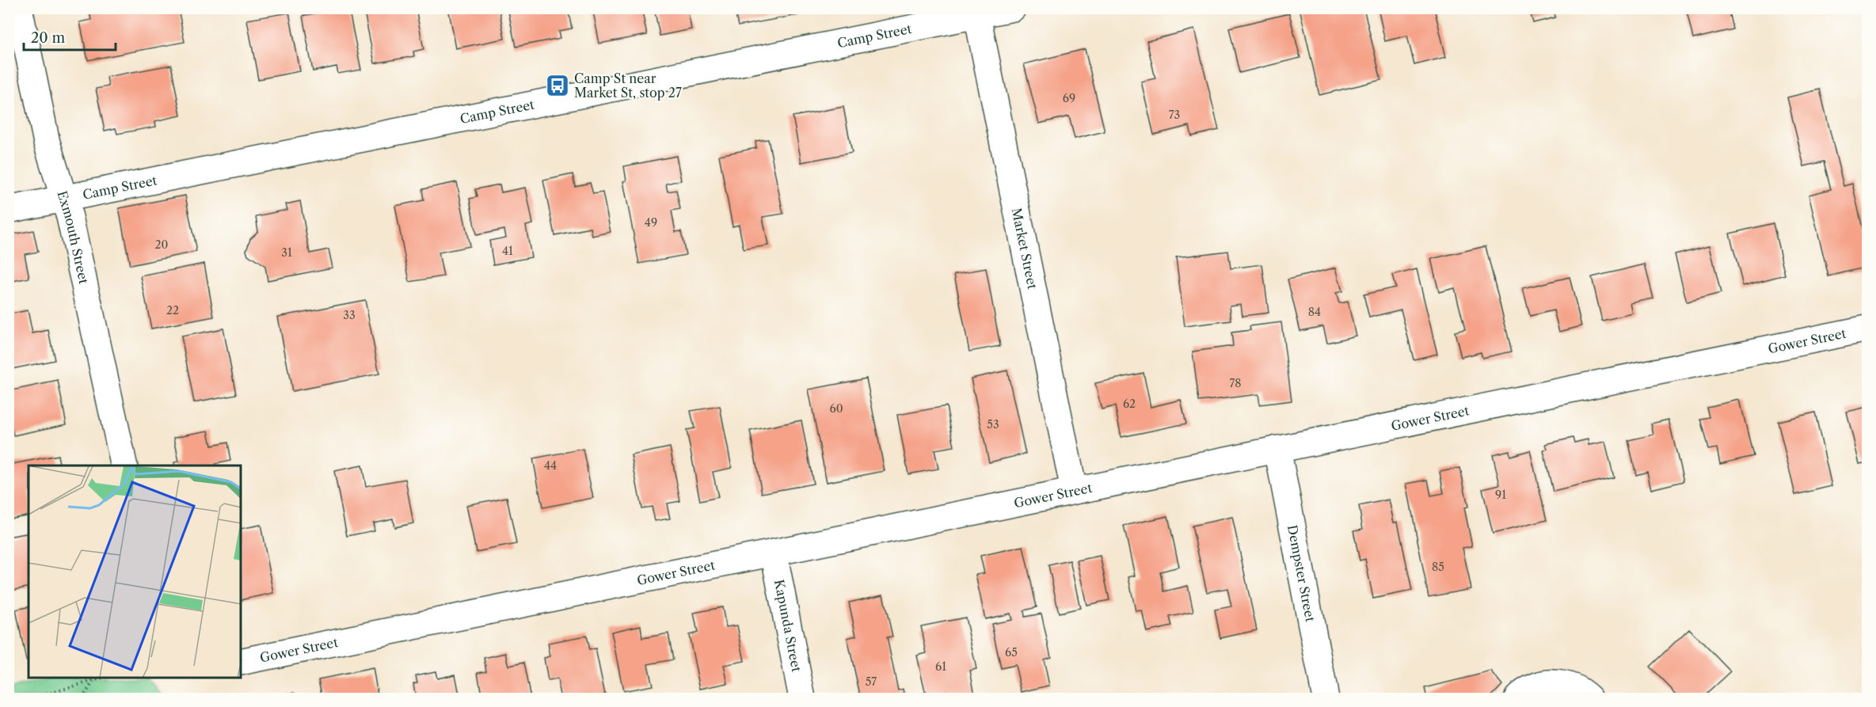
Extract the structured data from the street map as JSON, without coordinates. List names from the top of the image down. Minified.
{"streets":{"street":["Camp Street","Exmouth Street","Market Street","Gower Street","Dempster Street","Kapunda Street"]},"crossings":[["Camp Street","Exmouth Street"],["Camp Street","Market Street"],["Market Street","Gower Street"],["Gower Street","Dempster Street"],["Gower Street","Kapunda Street"]],"places":{"bus stop":["Camp St near Market St, stop 27"]},"house_numbers":["69","73","49","20","41","31","22","84","33","78","62","60","53","44","91","85","65","61","57"],"scale_bar":"20 m"}
